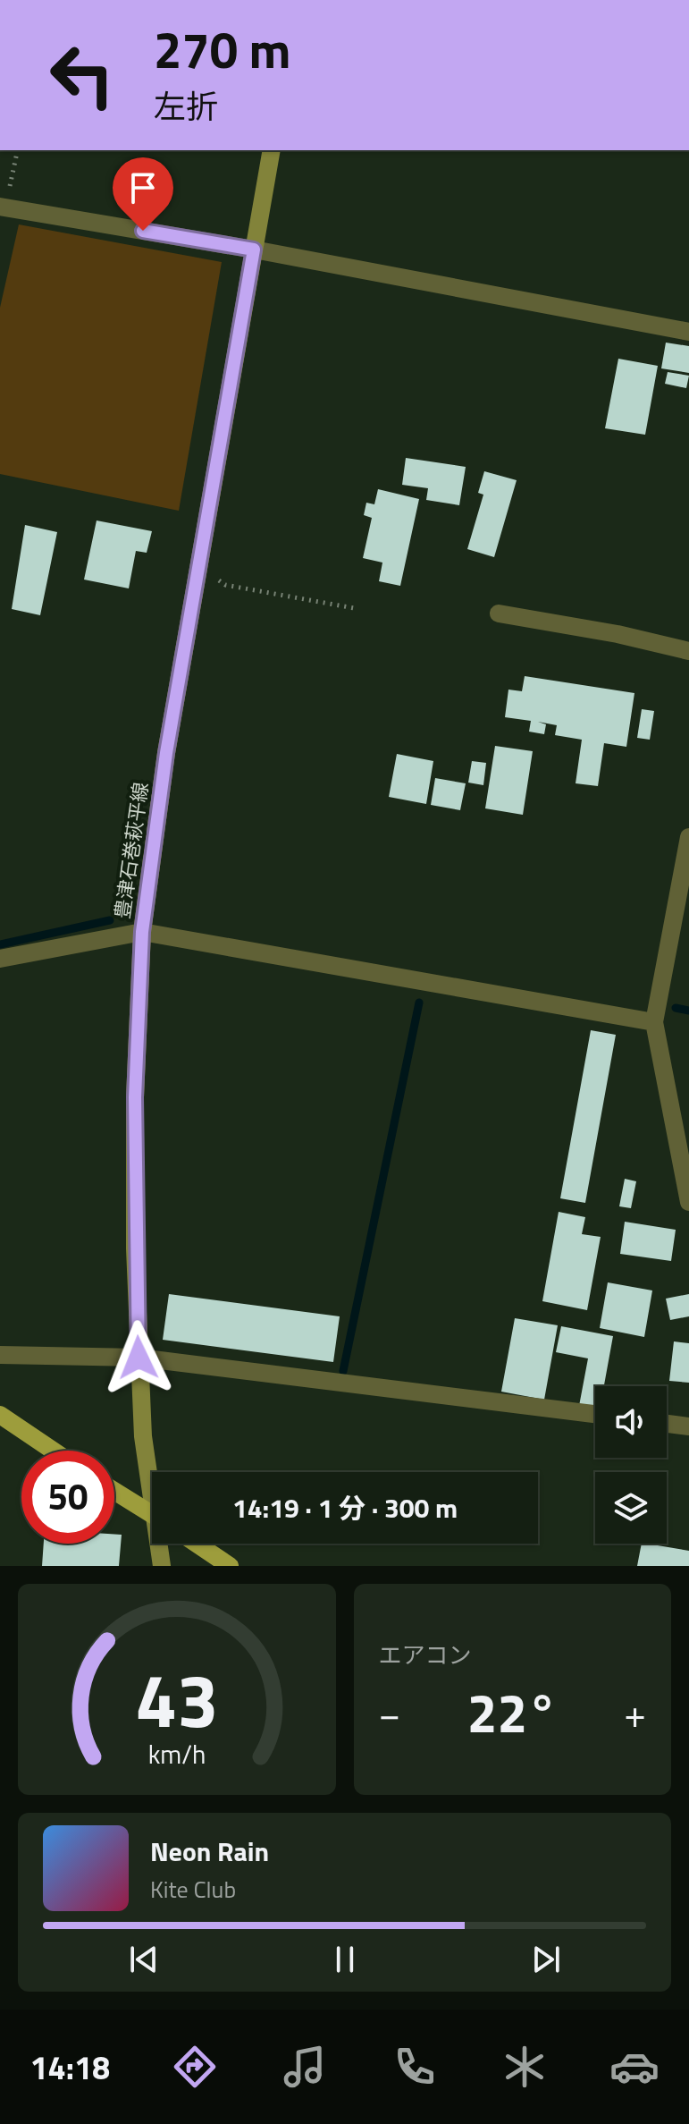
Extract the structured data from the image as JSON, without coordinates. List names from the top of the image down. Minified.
{"streets":{"main road":["豊津石巻萩平線"]},"page":{"turn":["270 m","左折"],"limit":"50","trip":"14:19 · 1 分 · 300 m","tile":"エアコン","heat":["−","22°","+"],"song":["Neon Rain","Kite Club"],"tabs":"14:18","gauge":["43","km/h"]}}
